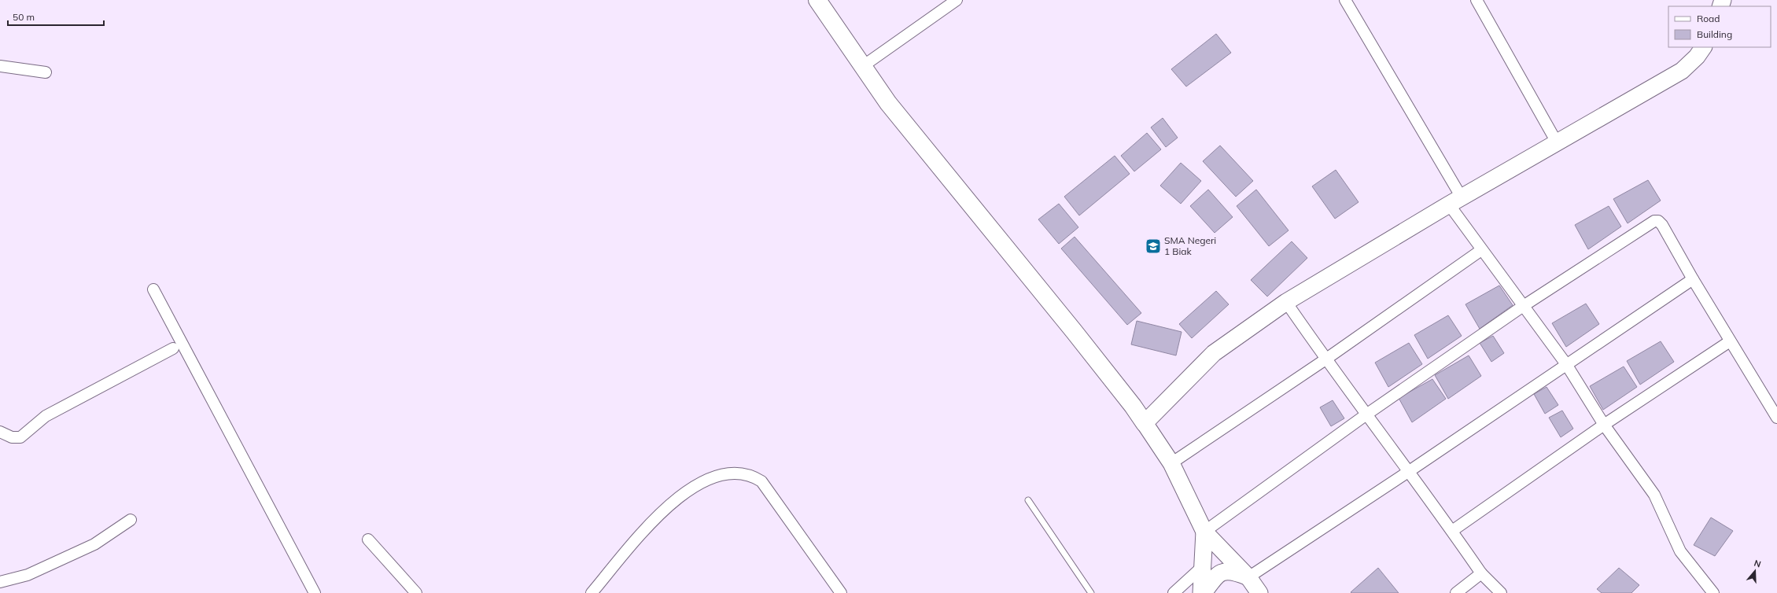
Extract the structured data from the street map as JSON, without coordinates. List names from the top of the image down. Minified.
{"places":{"school or university":["SMA Negeri 1 Biak"]},"legend":["Road","Building"],"scale_bar":"50 m","north":"top"}
